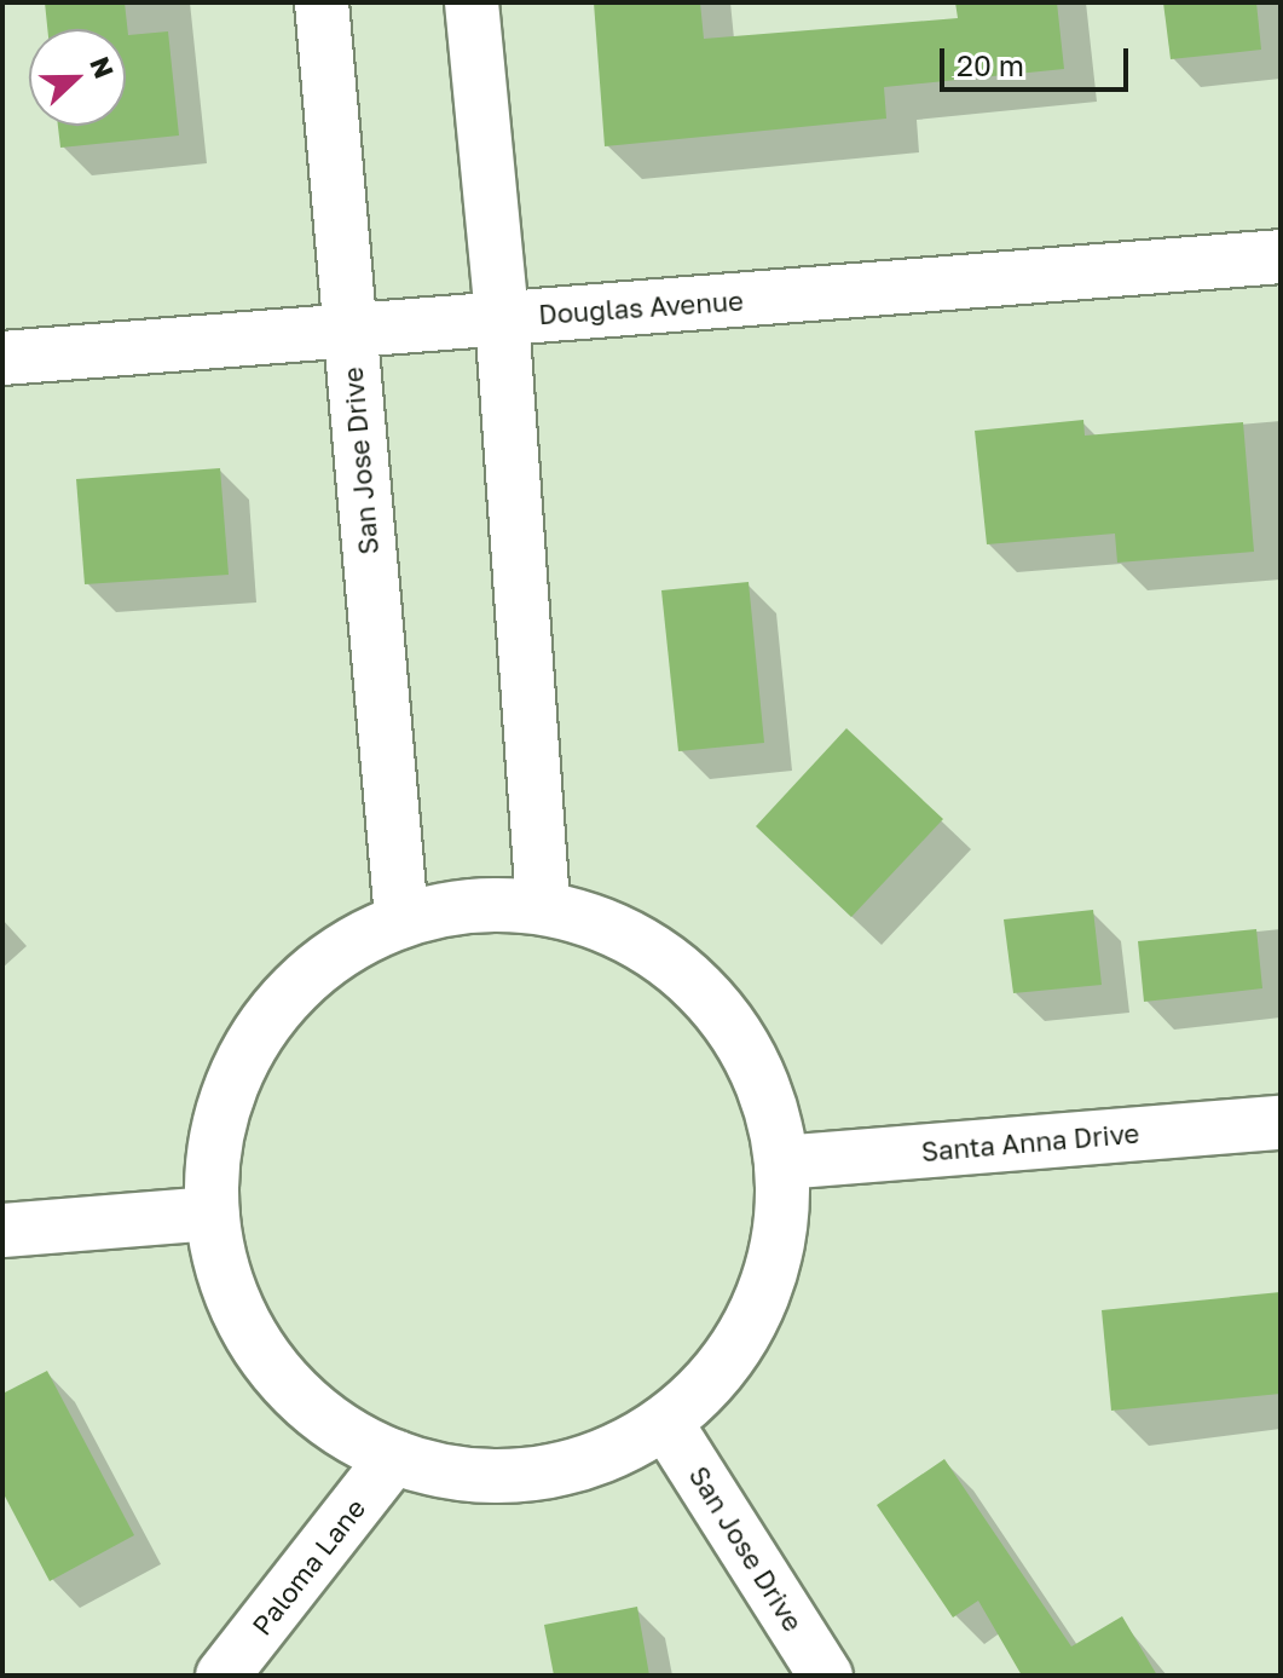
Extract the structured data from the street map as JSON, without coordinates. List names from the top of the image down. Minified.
{"streets":{"street":["Douglas Avenue","San Jose Drive","Santa Anna Drive","Paloma Lane"]},"crossings":[["Douglas Avenue","San Jose Drive"]],"scale_bar":"20 m","north":"right"}
